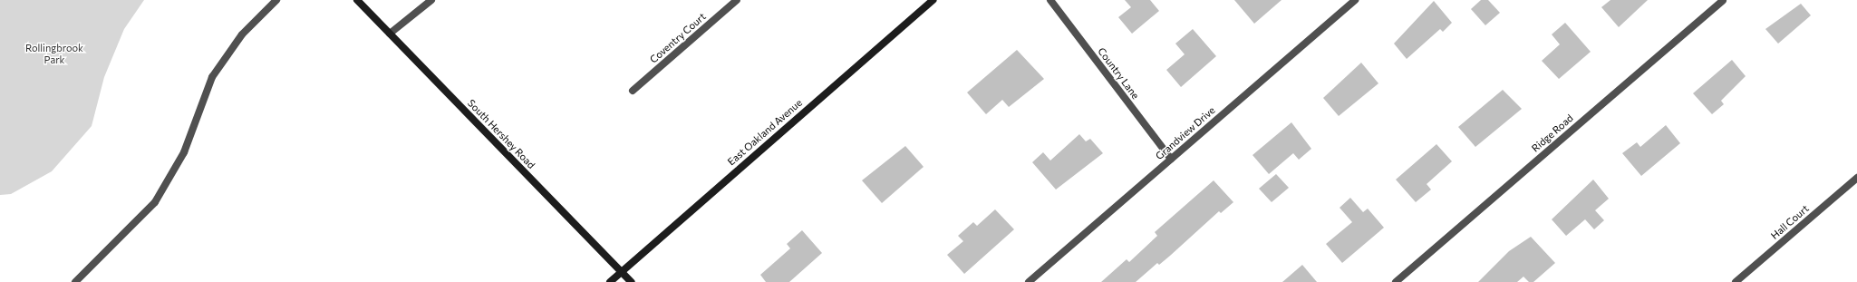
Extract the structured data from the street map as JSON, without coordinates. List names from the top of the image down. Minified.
{"streets":{"main road":["East Oakland Avenue","South Hershey Road"],"street":["Coventry Court","Country Lane","Grandview Drive","Ridge Road","Hall Court"]},"crossings":[["Country Lane","Grandview Drive"],["East Oakland Avenue","South Hershey Road"]],"parks":["Rollingbrook Park"]}
